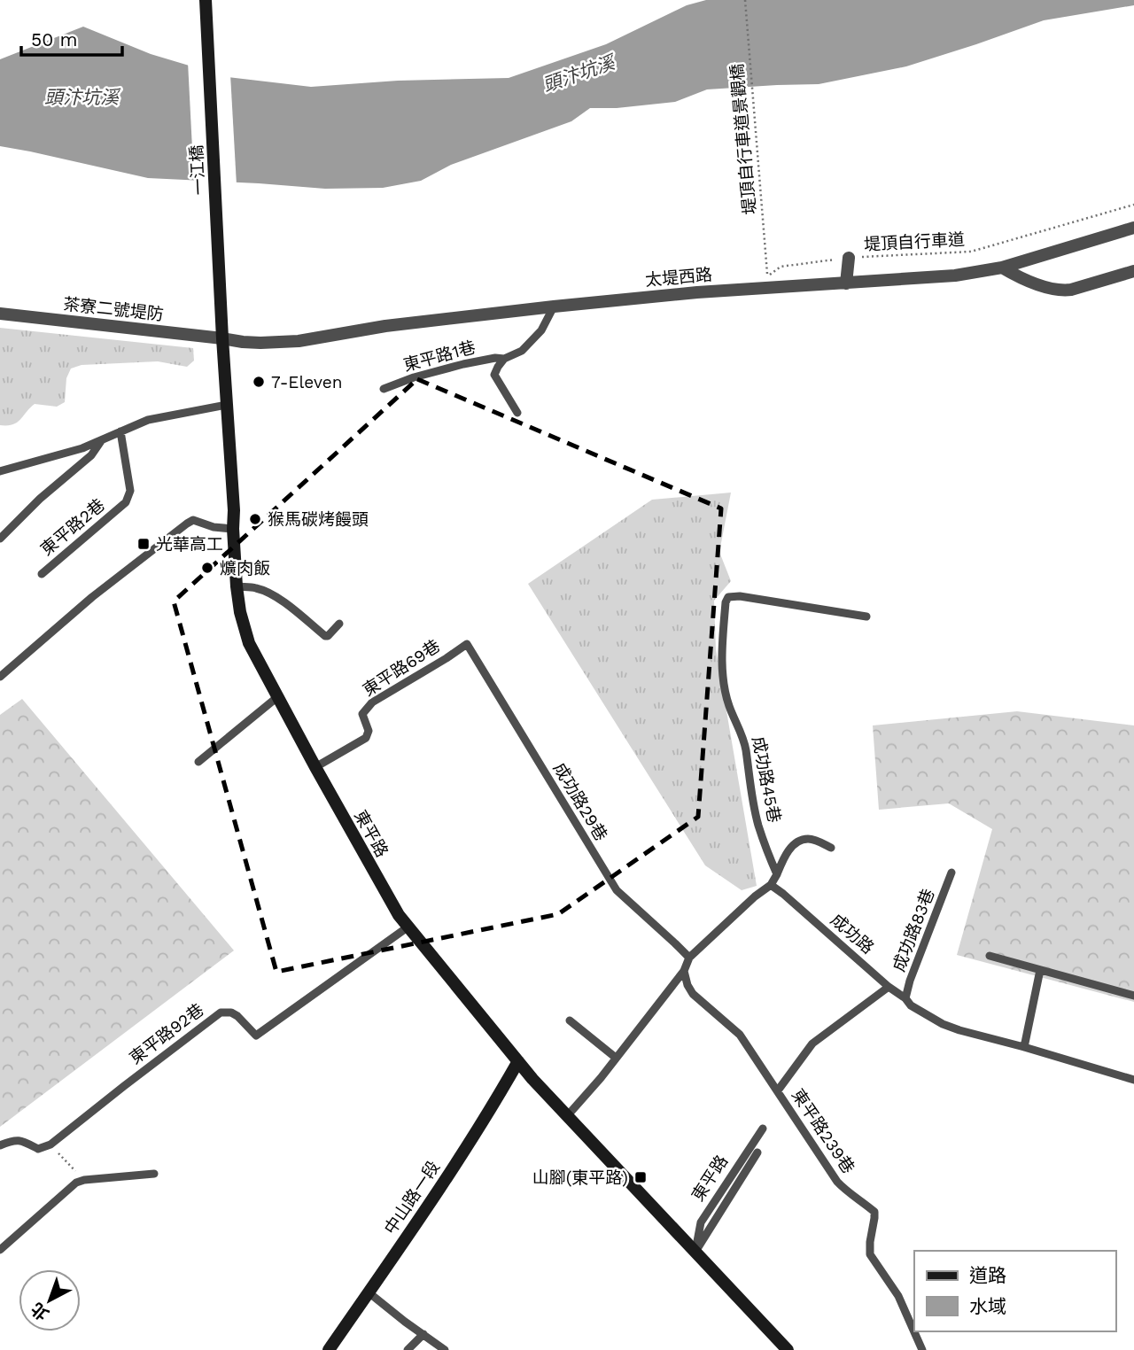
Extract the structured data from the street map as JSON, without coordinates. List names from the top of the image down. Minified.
{"streets":{"main road":["一江橋","東平路","中山路一段"],"street":["太堤西路","茶寮二號堤防"],"lane":["東平路1巷","東平路2巷","東平路69巷","成功路45巷","成功路29巷","成功路83巷","成功路","東平路92巷","東平路239巷"],"path":["堤頂自行車道景觀橋","堤頂自行車道"]},"crossings":[["堤頂自行車道景觀橋","堤頂自行車道"],["一江橋","太堤西路"],["一江橋","茶寮二號堤防"],["一江橋","東平路"],["太堤西路","茶寮二號堤防"],["太堤西路","東平路1巷"],["太堤西路","東平路"],["茶寮二號堤防","東平路"],["東平路69巷","成功路29巷"],["東平路69巷","東平路"],["東平路","東平路92巷"],["東平路","中山路一段"],["成功路83巷","成功路"]],"water":["頭汴坑溪"],"places":{"other":["7-Eleven","猴馬碳烤饅頭","爌肉飯"],"transit":["光華高工","山腳(東平路)"]},"legend":["道路","水域"],"scale_bar":"50 m","north":"bottom left"}
